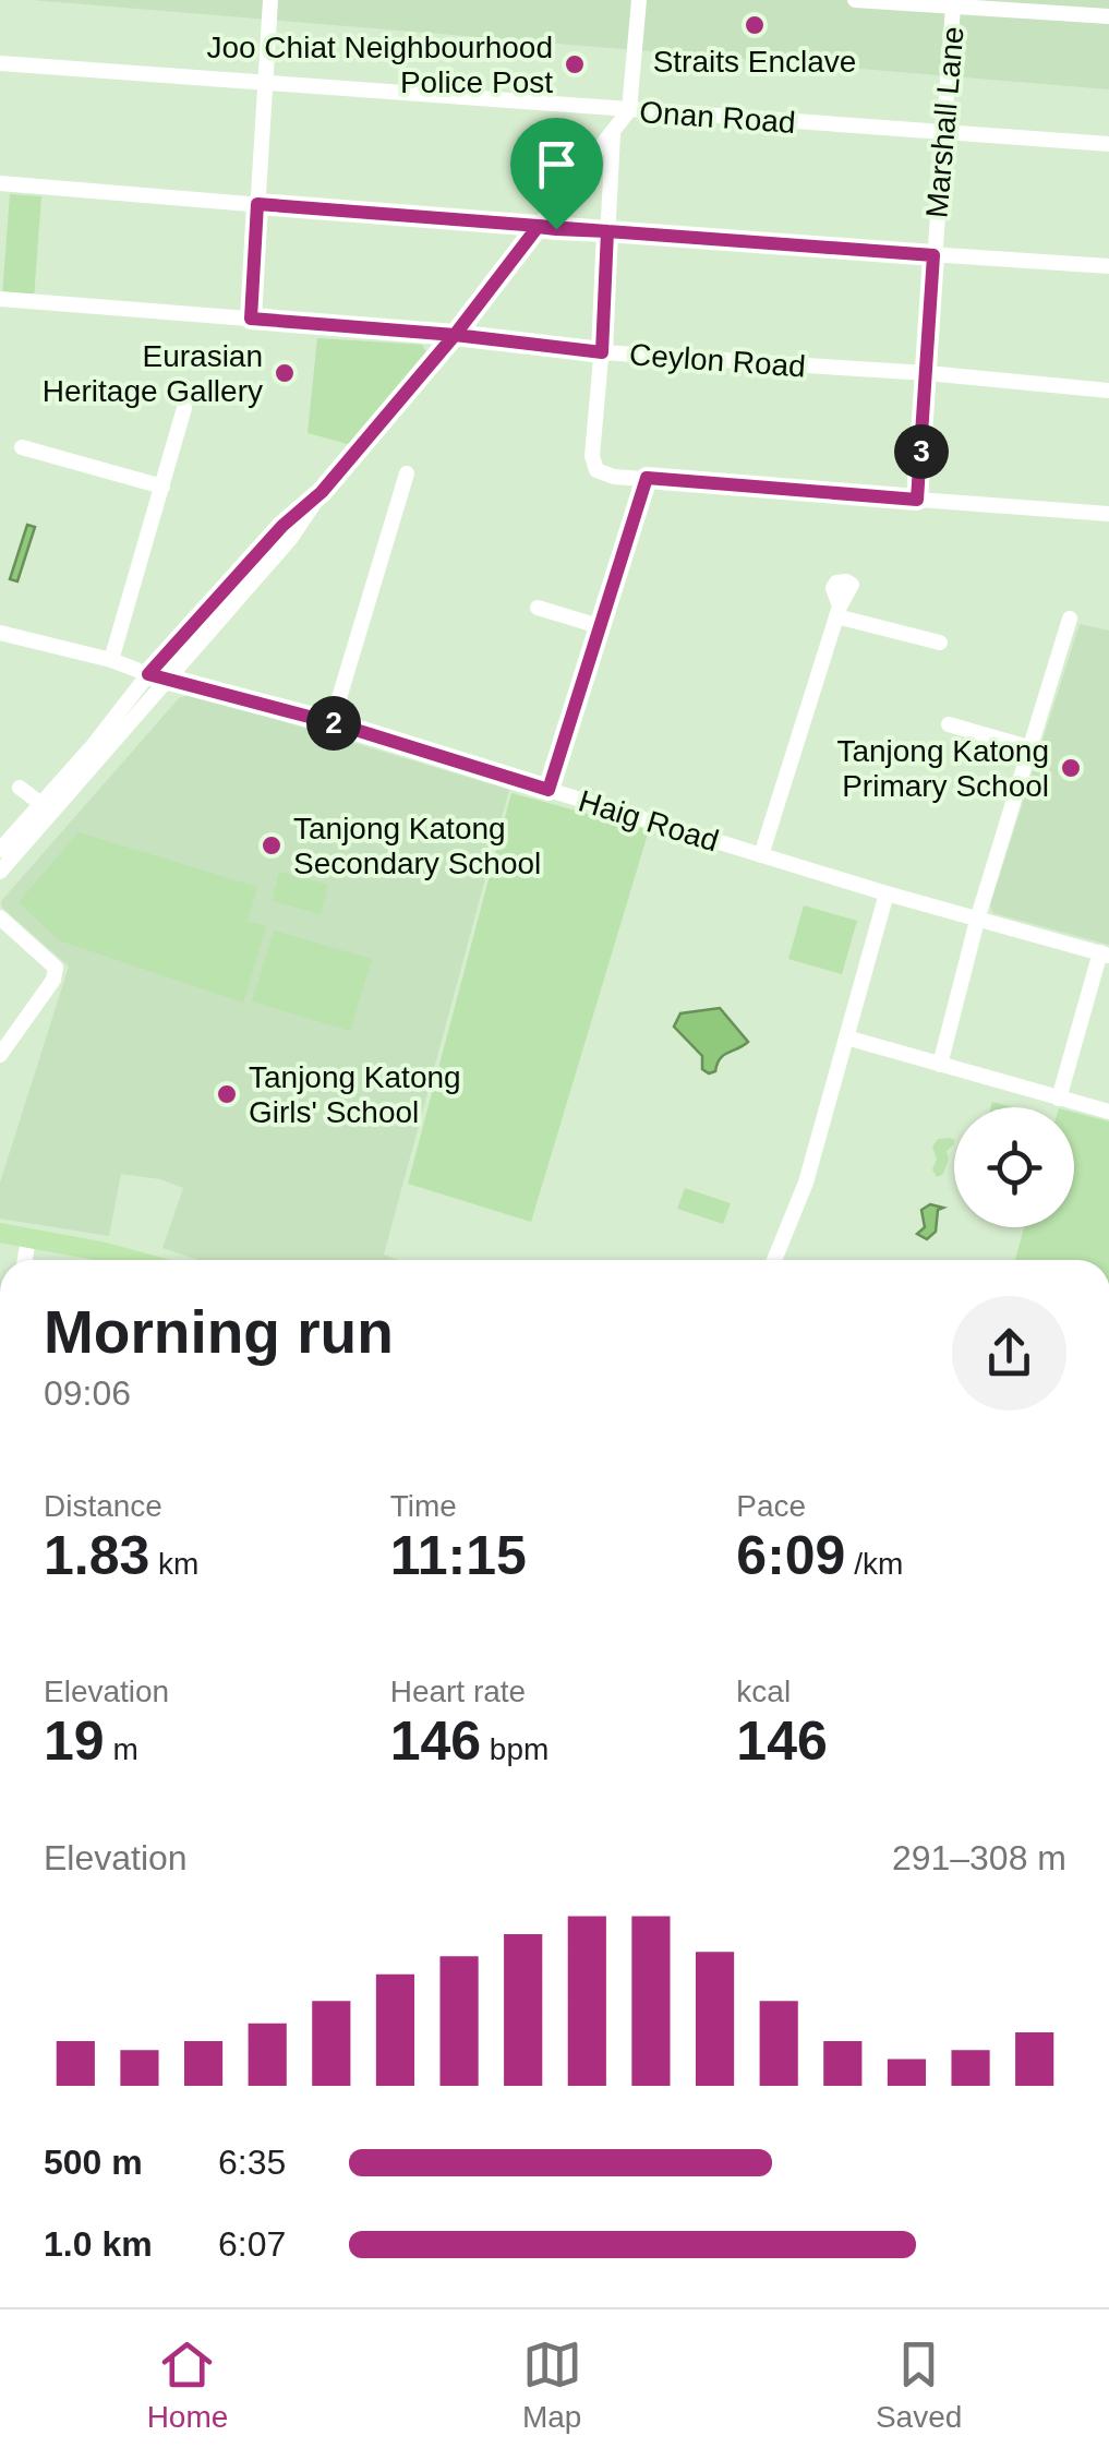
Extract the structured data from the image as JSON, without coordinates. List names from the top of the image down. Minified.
{"streets":{"street":["Onan Road","Marshall Lane","Ceylon Road","Haig Road"]},"crossings":[["Onan Road","Marshall Lane"],["Marshall Lane","Ceylon Road"]],"places":["Straits Enclave","Joo Chiat Neighbourhood Police Post","Eurasian Heritage Gallery","Tanjong Katong Primary School","Tanjong Katong Secondary School","Tanjong Katong Girls' School"],"page":{"pins":["3","2"],"heading":["Morning run","09:06"],"stats":[["Distance","1.83 km"],["Time","11:15"],["Pace","6:09 /km"],["Elevation","19 m"],["Heart rate","146 bpm"],["kcal","146"]],"chart":["Elevation","291–308 m"],"list":[{"name":"500 m","note":"6:35"},{"name":"1.0 km","note":"6:07"}],"tabs":["Home","Map","Saved"]}}
